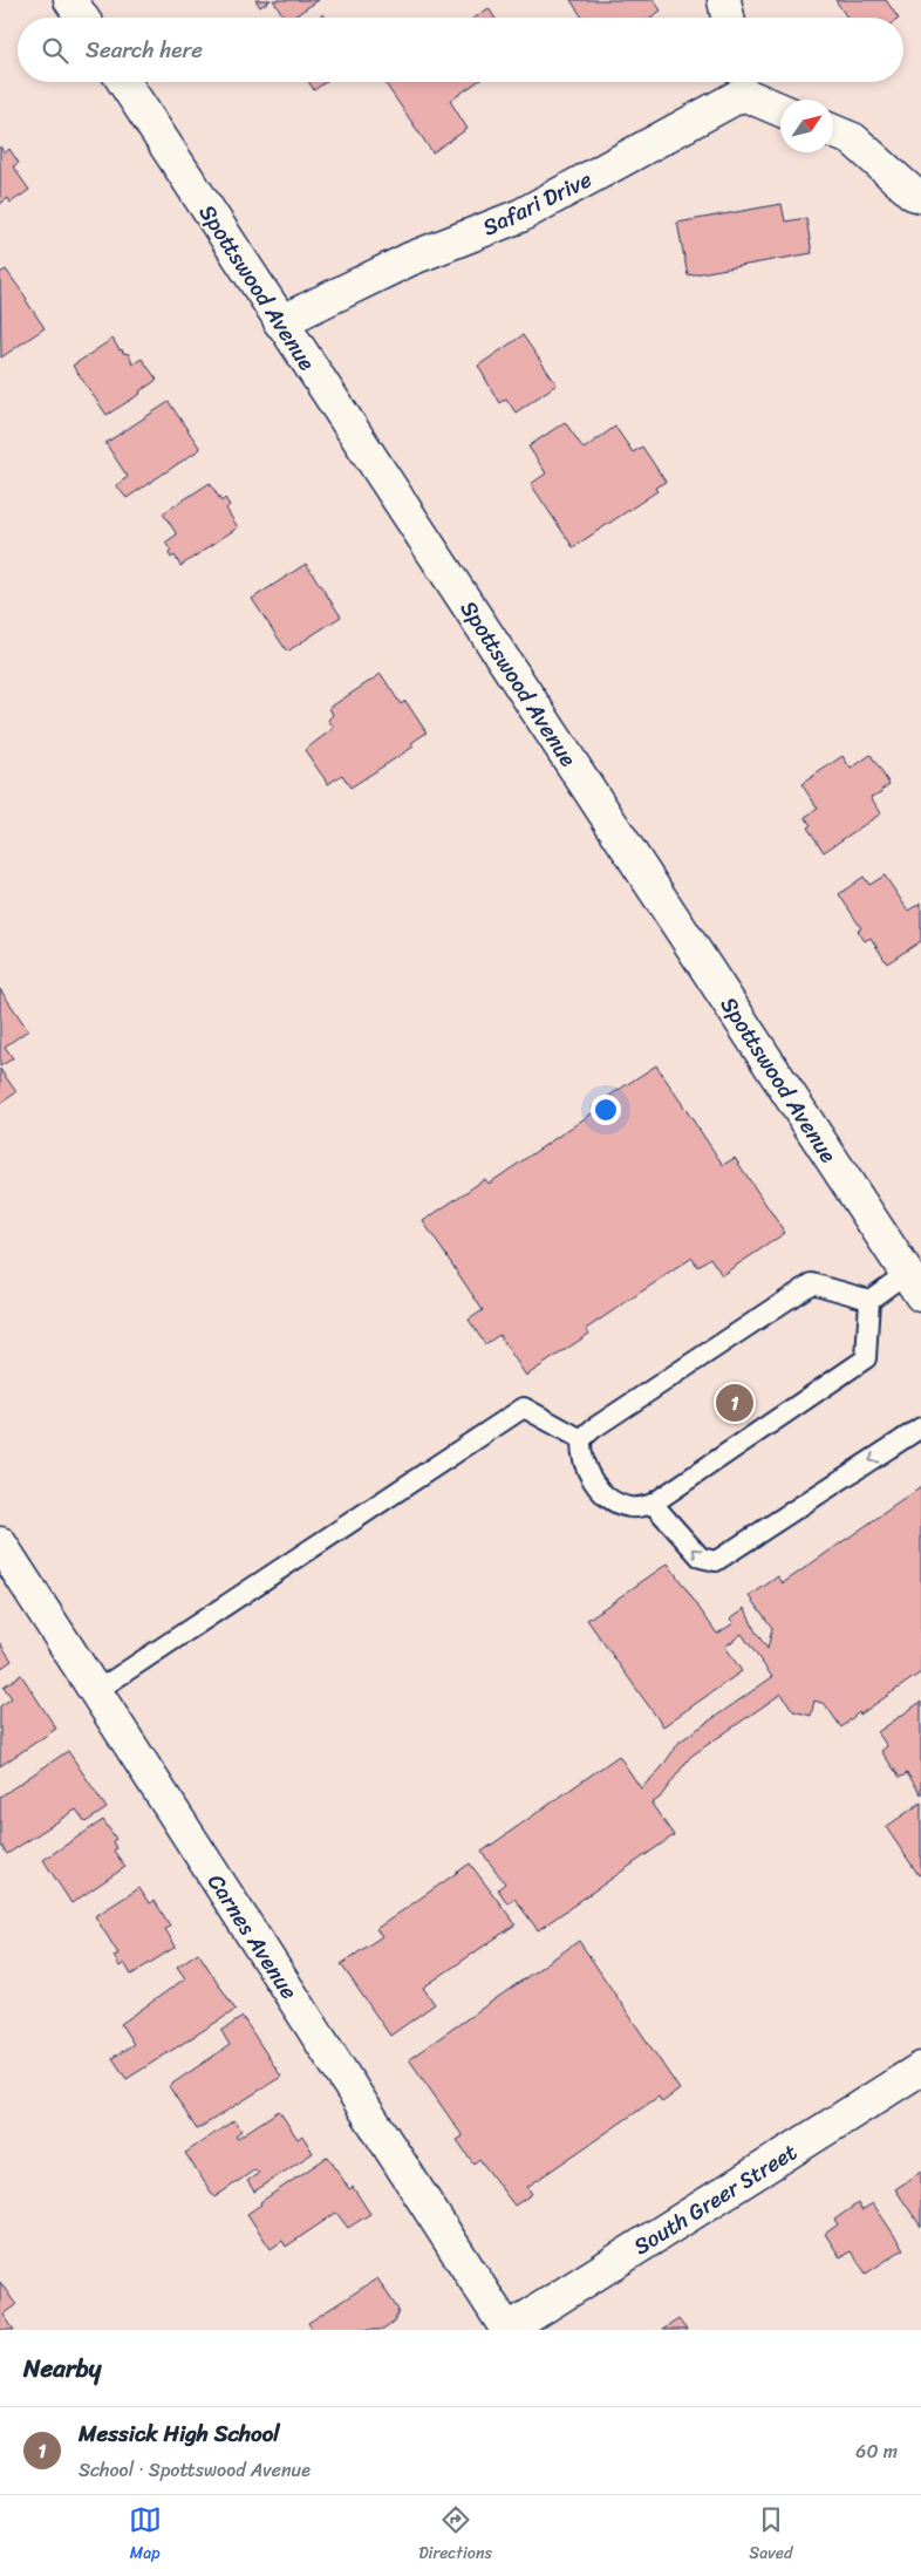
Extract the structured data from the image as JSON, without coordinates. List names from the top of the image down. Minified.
{"streets":{"street":["Safari Drive","Spottswood Avenue","Carnes Avenue","South Greer Street"]},"crossings":[["Safari Drive","Spottswood Avenue"],["Carnes Avenue","South Greer Street"]],"north":"top right","page":{"search":"Search here","pins":"1","heading":"Nearby","list":[{"mark":"1","name":"Messick High School","note":"School · Spottswood Avenue","value":"60 m"}],"nav":["Map","Directions","Saved"]}}
